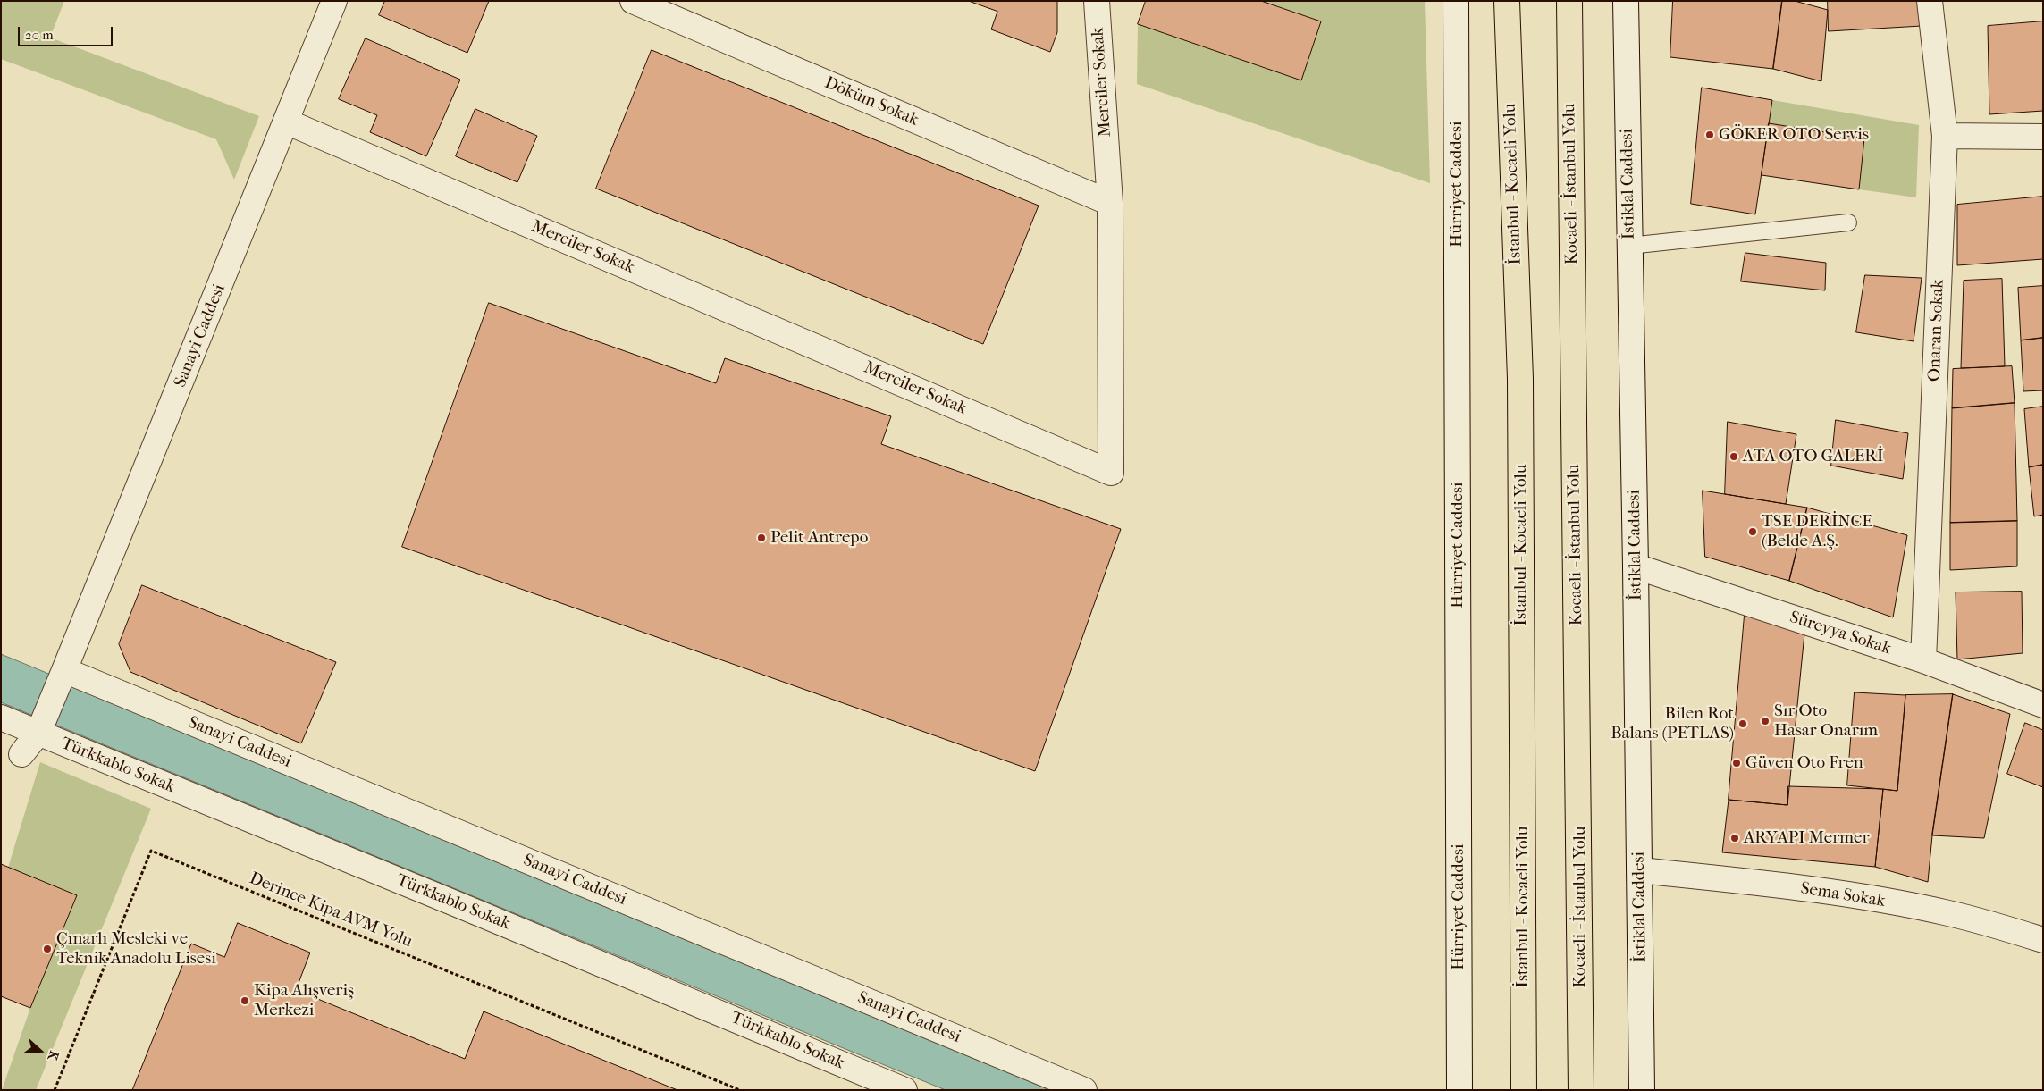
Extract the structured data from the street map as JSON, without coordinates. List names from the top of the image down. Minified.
{"streets":{"highway":["İstanbul - Kocaeli Yolu","Kocaeli - İstanbul Yolu"],"street":["Merciler Sokak","Döküm Sokak","Hürriyet Caddesi","İstiklal Caddesi","Onaran Sokak","Sanayi Caddesi","Süreyya Sokak","Türkkablo Sokak","Sema Sokak"],"path":["Derince Kipa AVM Yolu"]},"crossings":[["Merciler Sokak","Döküm Sokak"],["Merciler Sokak","Sanayi Caddesi"],["İstiklal Caddesi","Süreyya Sokak"],["İstiklal Caddesi","Sema Sokak"],["Onaran Sokak","Süreyya Sokak"],["Sanayi Caddesi","Türkkablo Sokak"]],"places":["GÖKER OTO Servis","ATA OTO GALERİ","TSE DERİNCE (Belde A.Ş.","Pelit Antrepo","Sır Oto Hasar Onarım","Bilen Rot Balans (PETLAS)","Güven Oto Fren","ARYAPI Mermer","Çınarlı Mesleki ve Teknik Anadolu Lisesi","Kipa Alışveriş Merkezi"],"scale_bar":"20 m","north":"right"}
